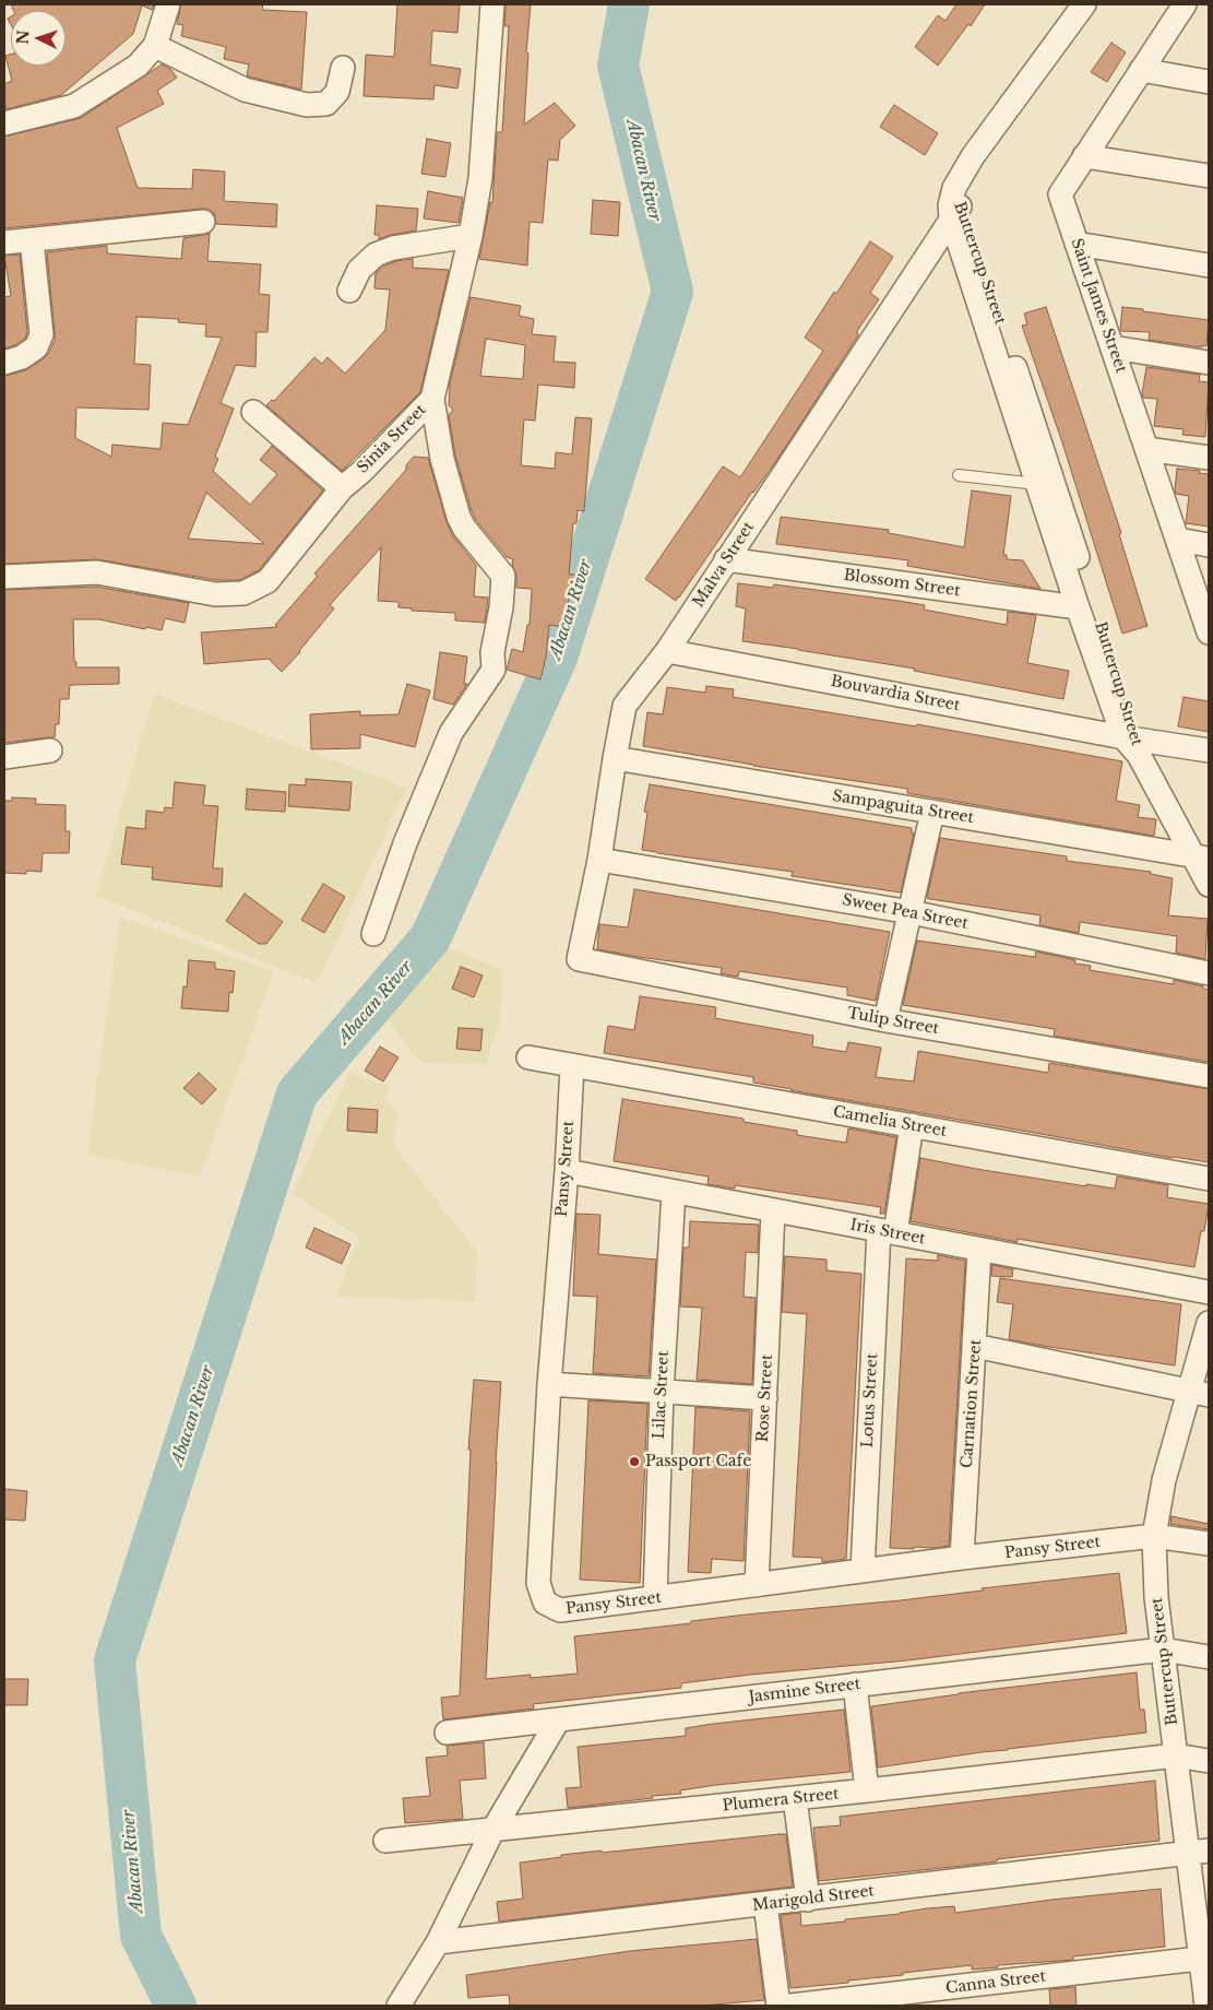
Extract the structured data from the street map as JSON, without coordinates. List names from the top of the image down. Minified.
{"streets":{"street":["Buttercup Street","Saint James Street","Sinia Street","Malva Street","Blossom Street","Bouvardia Street","Sampaguita Street","Sweet Pea Street","Tulip Street","Camelia Street","Pansy Street","Iris Street","Lilac Street","Rose Street","Lotus Street","Carnation Street","Jasmine Street","Plumera Street","Marigold Street","Canna Street"]},"crossings":[["Buttercup Street","Malva Street"],["Buttercup Street","Blossom Street"],["Buttercup Street","Bouvardia Street"],["Buttercup Street","Sampaguita Street"],["Buttercup Street","Pansy Street"],["Buttercup Street","Jasmine Street"],["Buttercup Street","Plumera Street"],["Buttercup Street","Marigold Street"],["Buttercup Street","Canna Street"],["Malva Street","Blossom Street"],["Malva Street","Bouvardia Street"],["Malva Street","Sampaguita Street"],["Malva Street","Sweet Pea Street"],["Malva Street","Tulip Street"],["Camelia Street","Pansy Street"],["Camelia Street","Lotus Street"],["Pansy Street","Iris Street"],["Pansy Street","Lilac Street"],["Pansy Street","Rose Street"],["Pansy Street","Lotus Street"],["Pansy Street","Carnation Street"],["Iris Street","Lilac Street"],["Iris Street","Rose Street"],["Iris Street","Lotus Street"],["Iris Street","Carnation Street"]],"water":["Abacan River"],"places":["Passport Cafe"],"north":"left"}
